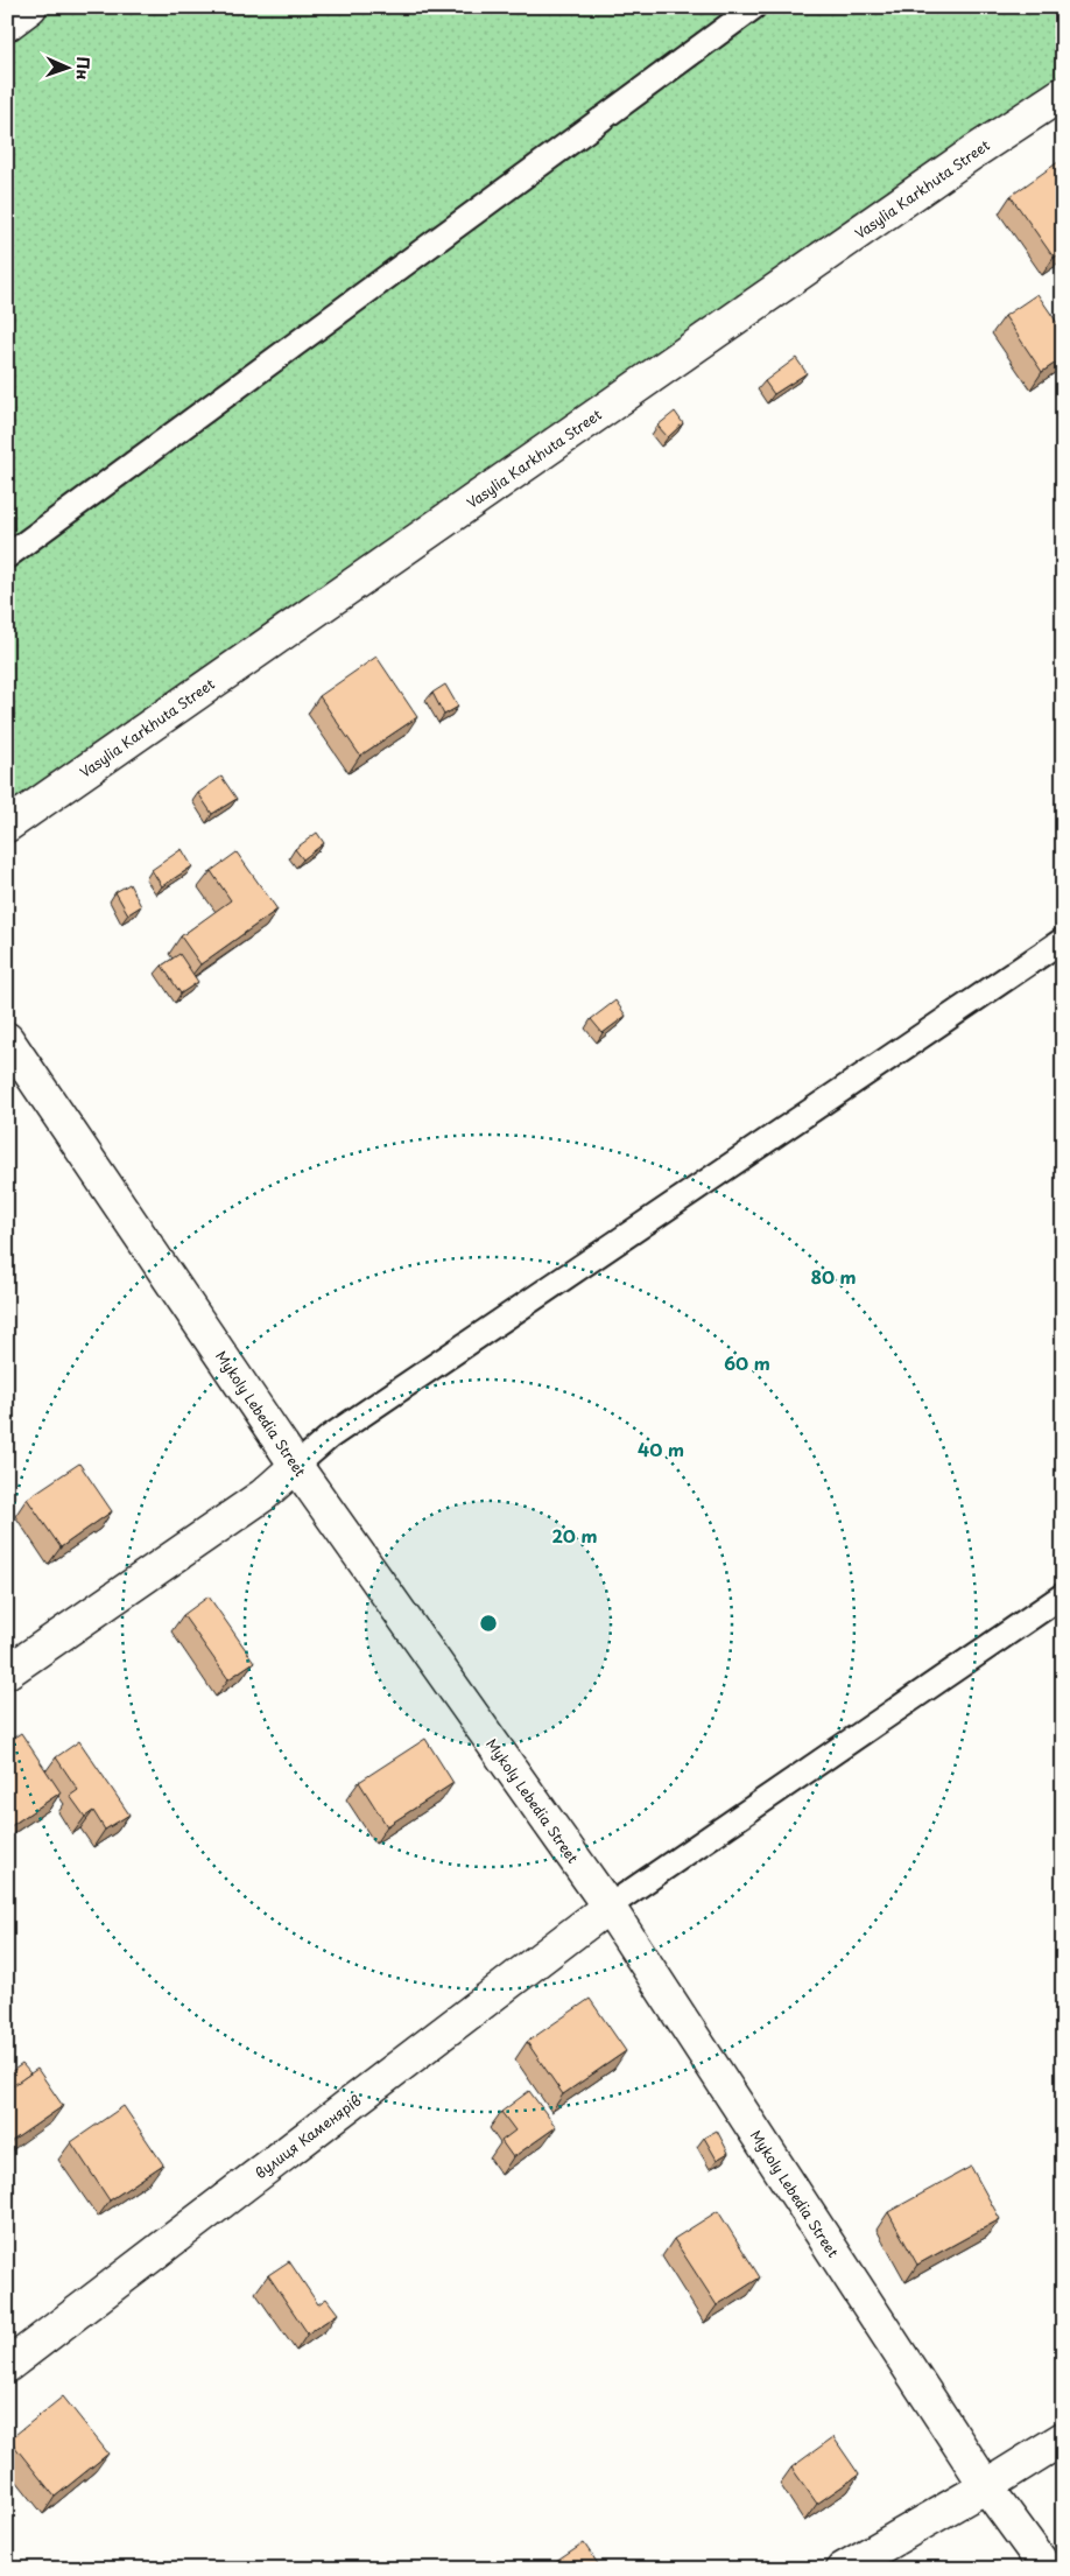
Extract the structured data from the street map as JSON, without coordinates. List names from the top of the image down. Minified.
{"streets":{"street":["Vasylia Karkhuta Street","Mykoly Lebedia Street","вулиця Каменярів"]},"crossings":[["Mykoly Lebedia Street","вулиця Каменярів"]],"north":"right","rings":["80 m","60 m","40 m","20 m"]}
